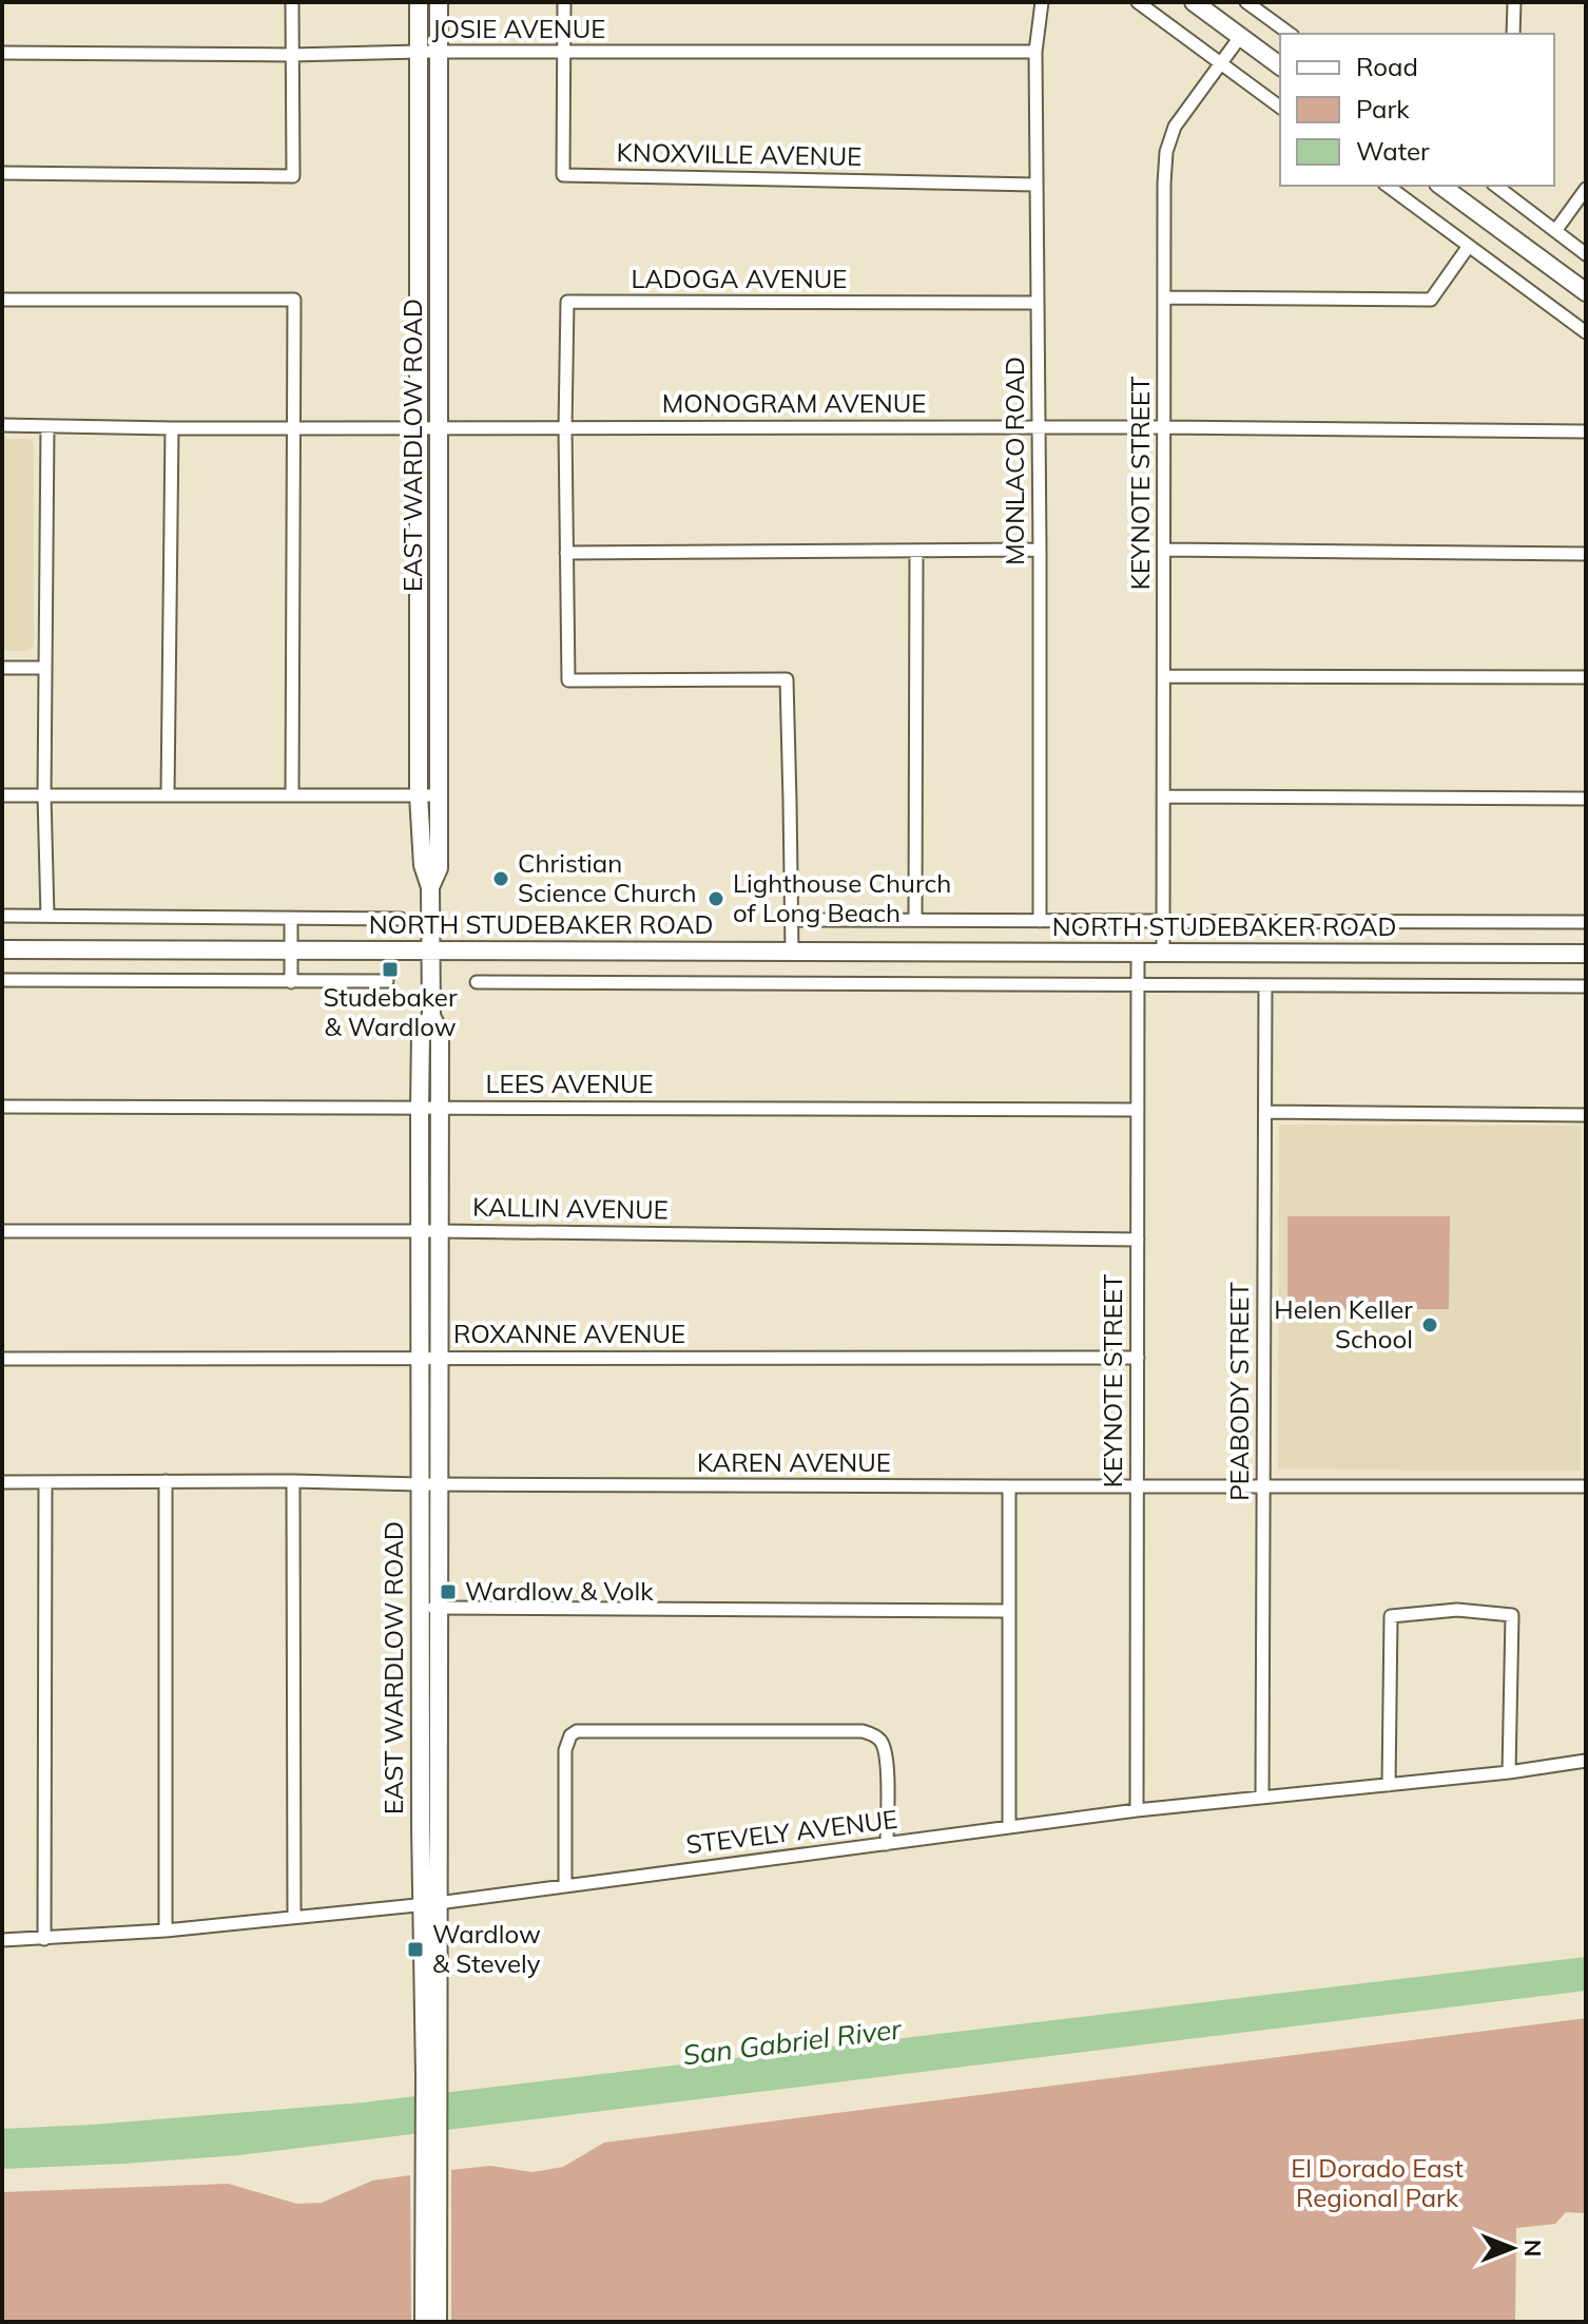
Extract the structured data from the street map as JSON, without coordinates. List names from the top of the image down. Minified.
{"streets":{"main road":["EAST WARDLOW ROAD","NORTH STUDEBAKER ROAD"],"street":["JOSIE AVENUE","KNOXVILLE AVENUE","LADOGA AVENUE","MONOGRAM AVENUE","MONLACO ROAD","KEYNOTE STREET","LEES AVENUE","KALLIN AVENUE","ROXANNE AVENUE","PEABODY STREET","KAREN AVENUE","STEVELY AVENUE"]},"crossings":[["JOSIE AVENUE","KNOXVILLE AVENUE"],["JOSIE AVENUE","EAST WARDLOW ROAD"],["JOSIE AVENUE","MONLACO ROAD"],["KNOXVILLE AVENUE","MONLACO ROAD"],["LADOGA AVENUE","MONOGRAM AVENUE"],["LADOGA AVENUE","MONLACO ROAD"],["MONOGRAM AVENUE","EAST WARDLOW ROAD"],["MONOGRAM AVENUE","MONLACO ROAD"],["MONOGRAM AVENUE","KEYNOTE STREET"],["EAST WARDLOW ROAD","NORTH STUDEBAKER ROAD"],["EAST WARDLOW ROAD","LEES AVENUE"],["EAST WARDLOW ROAD","KALLIN AVENUE"],["EAST WARDLOW ROAD","ROXANNE AVENUE"],["EAST WARDLOW ROAD","KAREN AVENUE"],["EAST WARDLOW ROAD","STEVELY AVENUE"],["MONLACO ROAD","NORTH STUDEBAKER ROAD"],["KEYNOTE STREET","NORTH STUDEBAKER ROAD"],["KEYNOTE STREET","LEES AVENUE"],["KEYNOTE STREET","KALLIN AVENUE"],["KEYNOTE STREET","ROXANNE AVENUE"],["KEYNOTE STREET","KAREN AVENUE"],["KEYNOTE STREET","STEVELY AVENUE"],["PEABODY STREET","KAREN AVENUE"],["PEABODY STREET","STEVELY AVENUE"]],"water":["San Gabriel River"],"parks":["El Dorado East Regional Park"],"places":{"other":["Christian Science Church","Lighthouse Church of Long Beach","Helen Keller School"],"transit":["Studebaker & Wardlow","Wardlow & Volk","Wardlow & Stevely"]},"legend":["Road","Park","Water"],"north":"right"}
